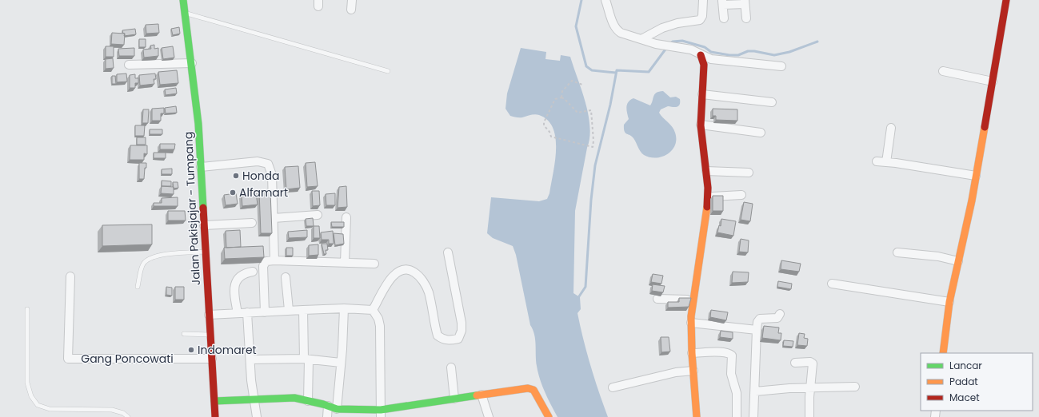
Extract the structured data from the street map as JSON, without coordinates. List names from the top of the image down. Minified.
{"streets":{"street":["Jalan Pakisjajar - Tumpang","Gang Poncowati"]},"crossings":[["Jalan Pakisjajar - Tumpang","Gang Poncowati"]],"places":["Honda","Alfamart","Indomaret"],"legend":["Lancar","Padat","Macet"]}
